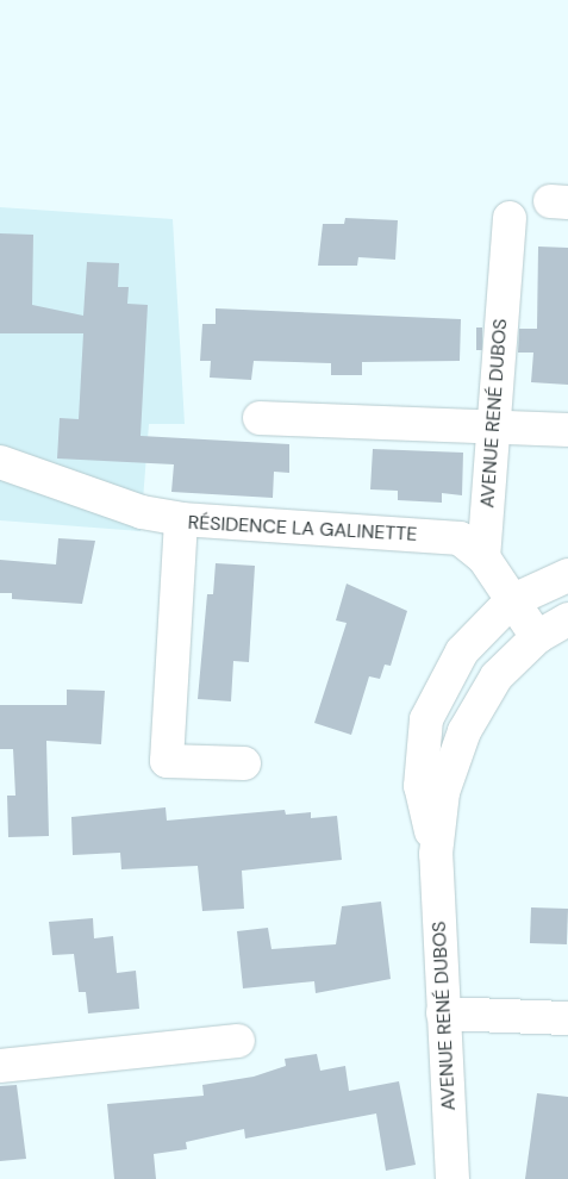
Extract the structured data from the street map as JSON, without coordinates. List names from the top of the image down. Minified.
{"streets":{"street":["AVENUE RENÉ DUBOS","RÉSIDENCE LA GALINETTE"]},"crossings":[["AVENUE RENÉ DUBOS","RÉSIDENCE LA GALINETTE"]]}
